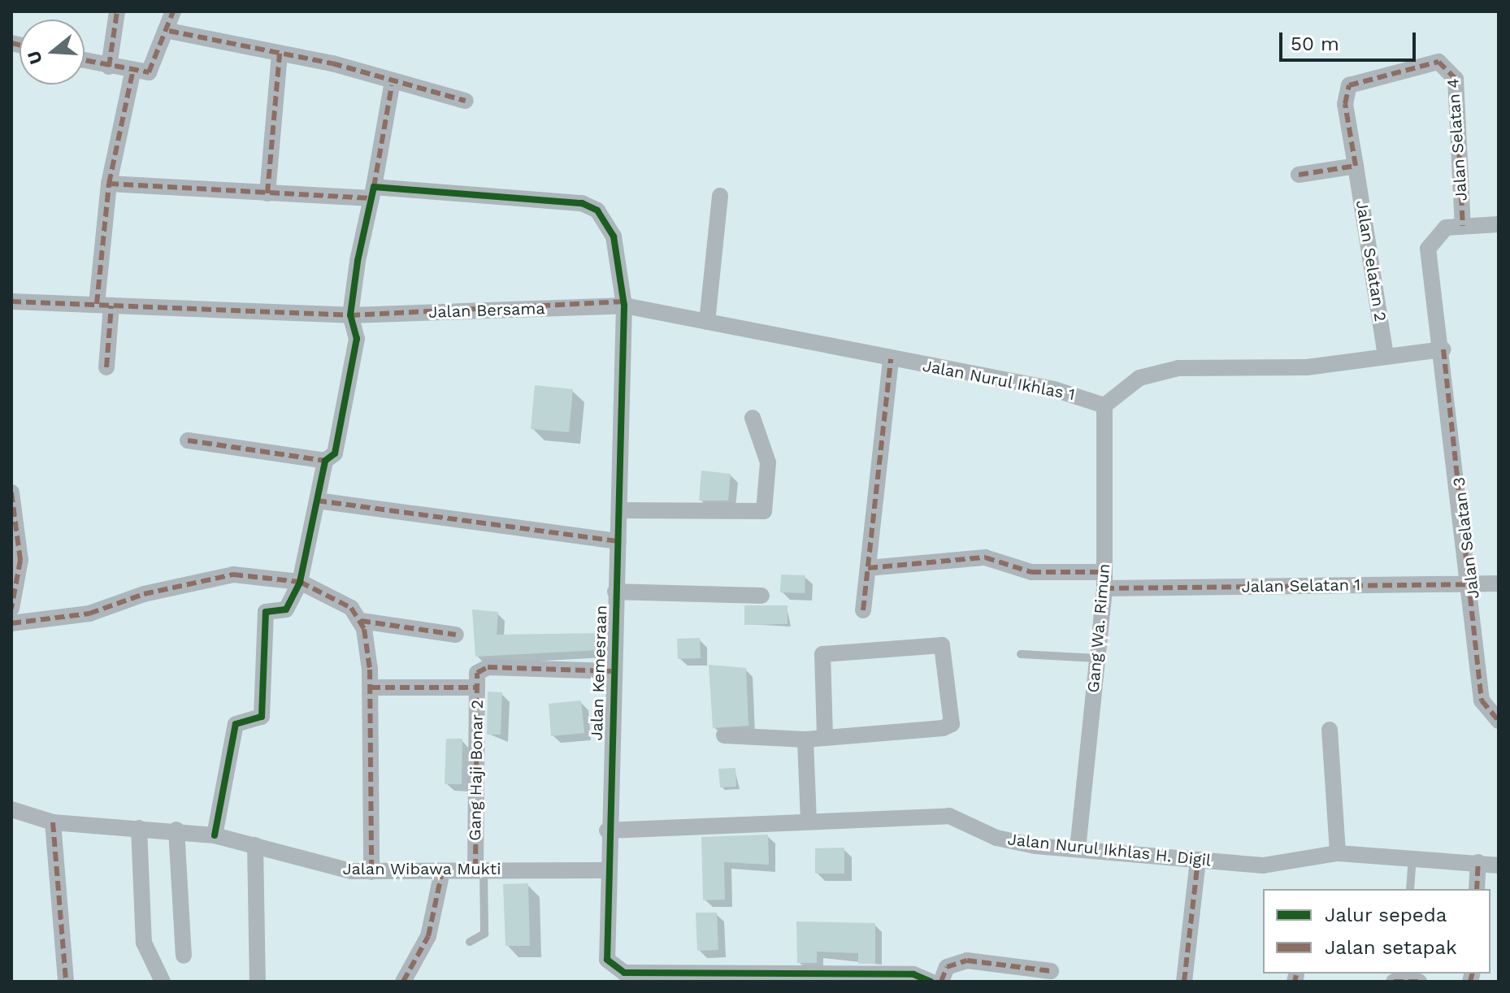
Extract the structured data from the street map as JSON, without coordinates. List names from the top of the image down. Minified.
{"streets":{"street":["Jalan Selatan 4","Jalan Selatan 2","Jalan Bersama","Jalan Nurul Ikhlas 1","Jalan Selatan 3","Jalan Selatan 1","Gang Wa. Rimun","Jalan Kemesraan","Gang Haji Bonar 2","Jalan Nurul Ikhlas H. Digil","Jalan Wibawa Mukti"]},"crossings":[["Jalan Selatan 4","Jalan Selatan 2"],["Jalan Selatan 4","Jalan Selatan 3"],["Jalan Bersama","Jalan Nurul Ikhlas 1"],["Jalan Bersama","Jalan Kemesraan"],["Jalan Nurul Ikhlas 1","Gang Wa. Rimun"],["Jalan Nurul Ikhlas 1","Jalan Kemesraan"],["Jalan Selatan 3","Jalan Selatan 1"],["Jalan Selatan 1","Gang Wa. Rimun"],["Gang Wa. Rimun","Jalan Nurul Ikhlas H. Digil"],["Jalan Kemesraan","Jalan Nurul Ikhlas H. Digil"],["Jalan Kemesraan","Jalan Wibawa Mukti"],["Gang Haji Bonar 2","Jalan Wibawa Mukti"]],"legend":["Jalur sepeda","Jalan setapak"],"scale_bar":"50 m","north":"left"}
